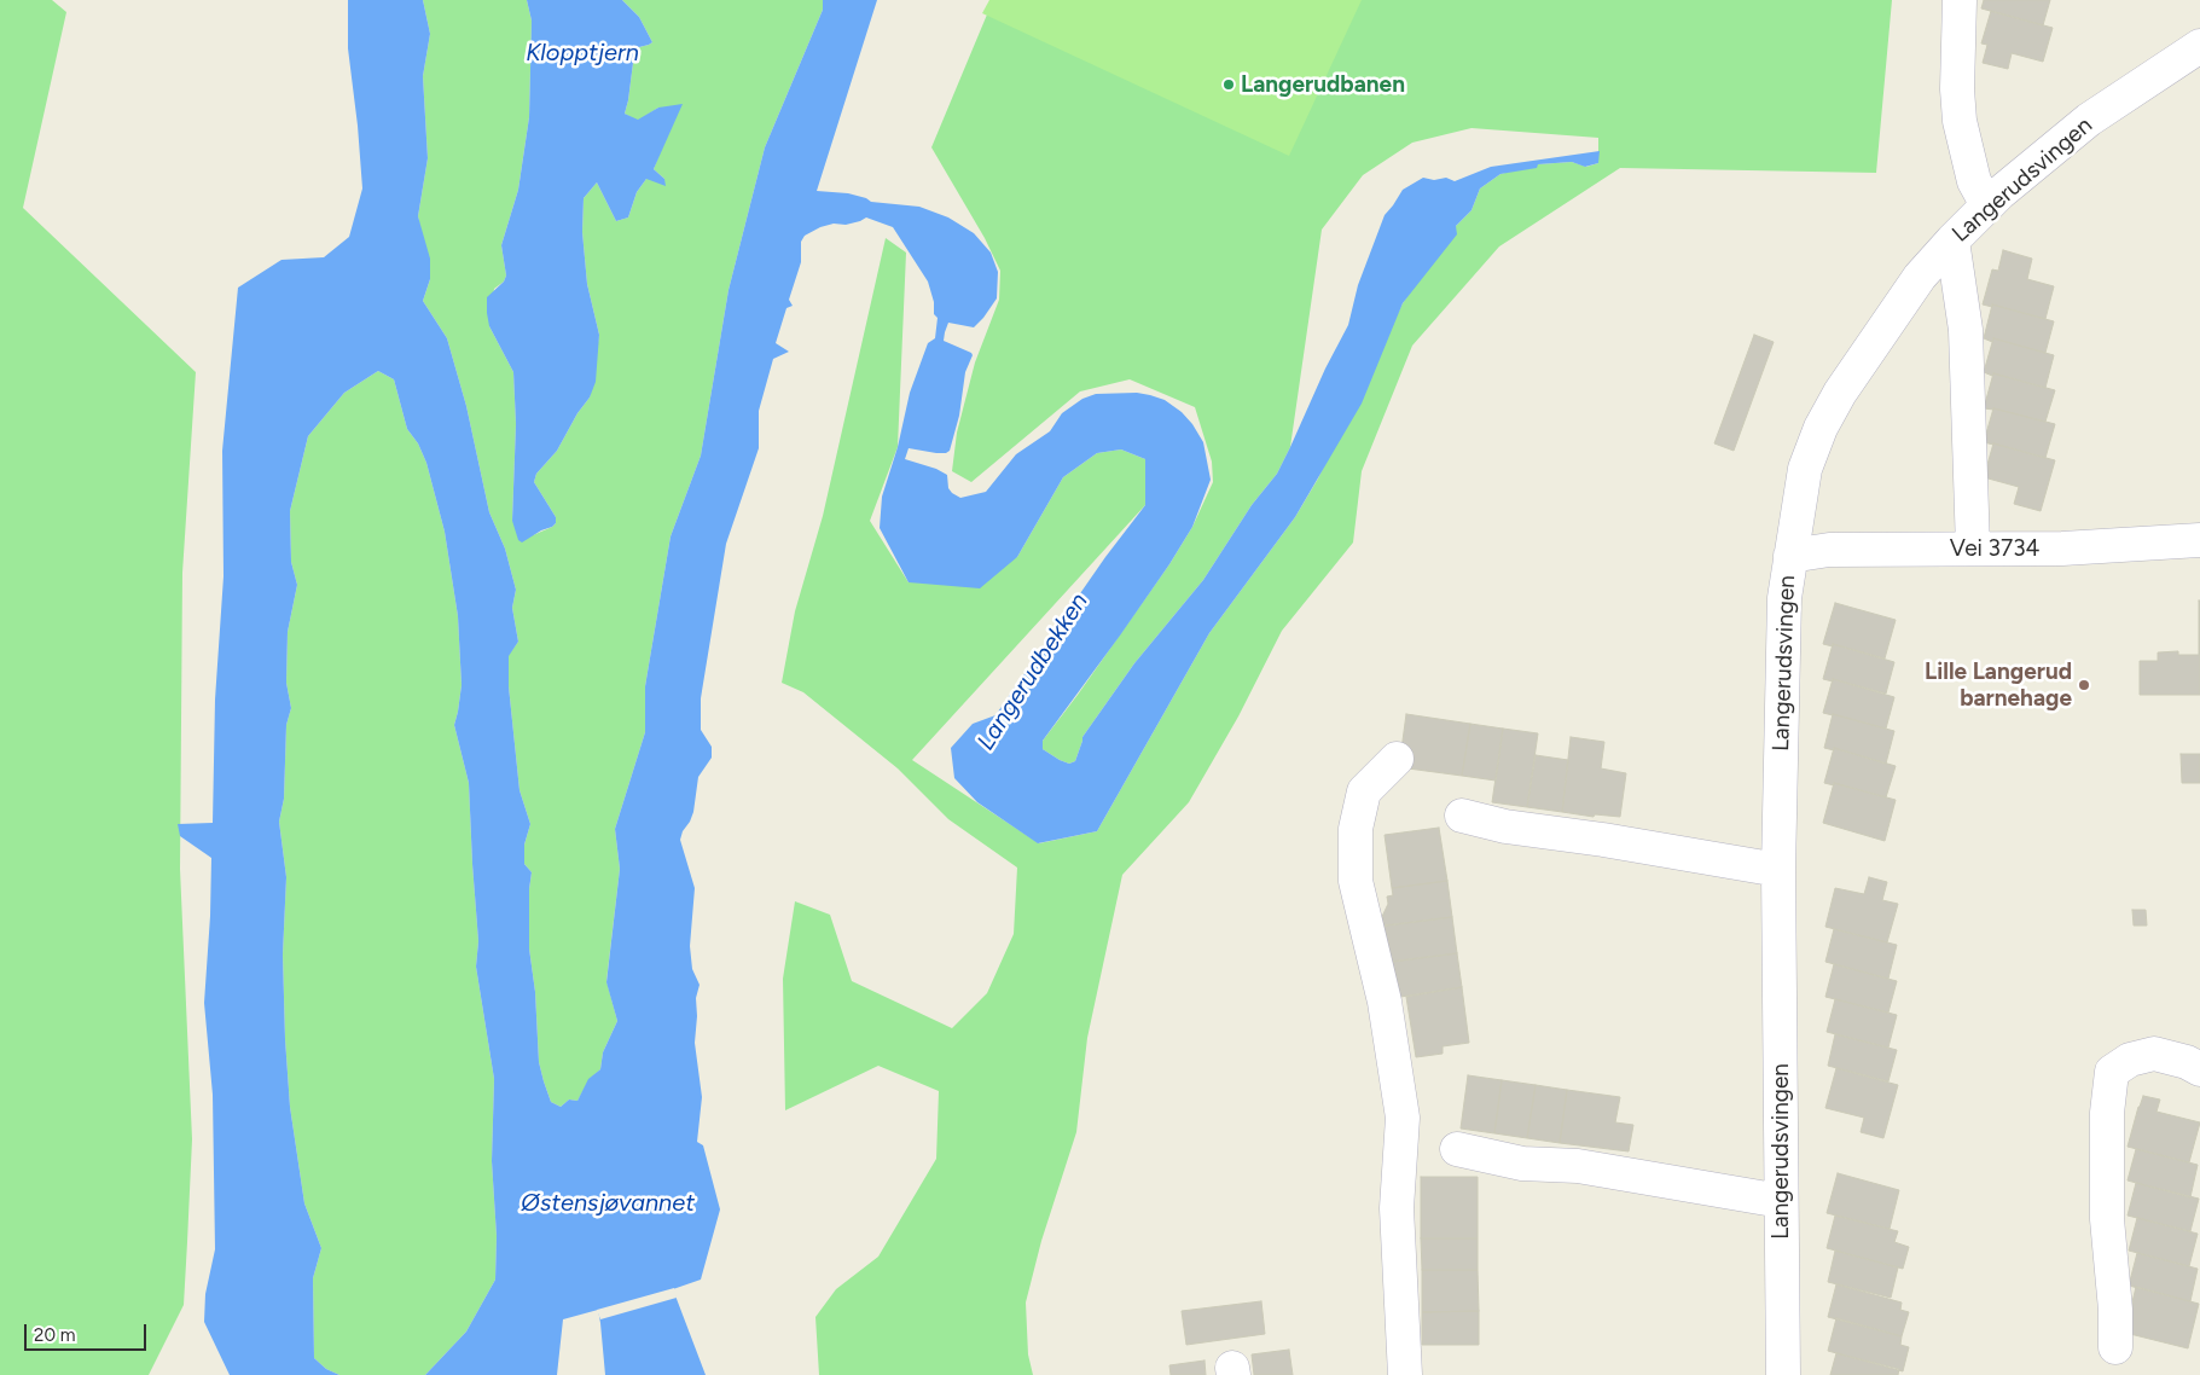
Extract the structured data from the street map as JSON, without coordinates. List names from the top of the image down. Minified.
{"streets":{"street":["Langerudsvingen","Vei 3734"]},"crossings":[["Langerudsvingen","Vei 3734"]],"water":["Klopptjern","Langerudbekken","Østensjøvannet"],"places":["Langerudbanen","Lille Langerud barnehage"],"scale_bar":"20 m"}
